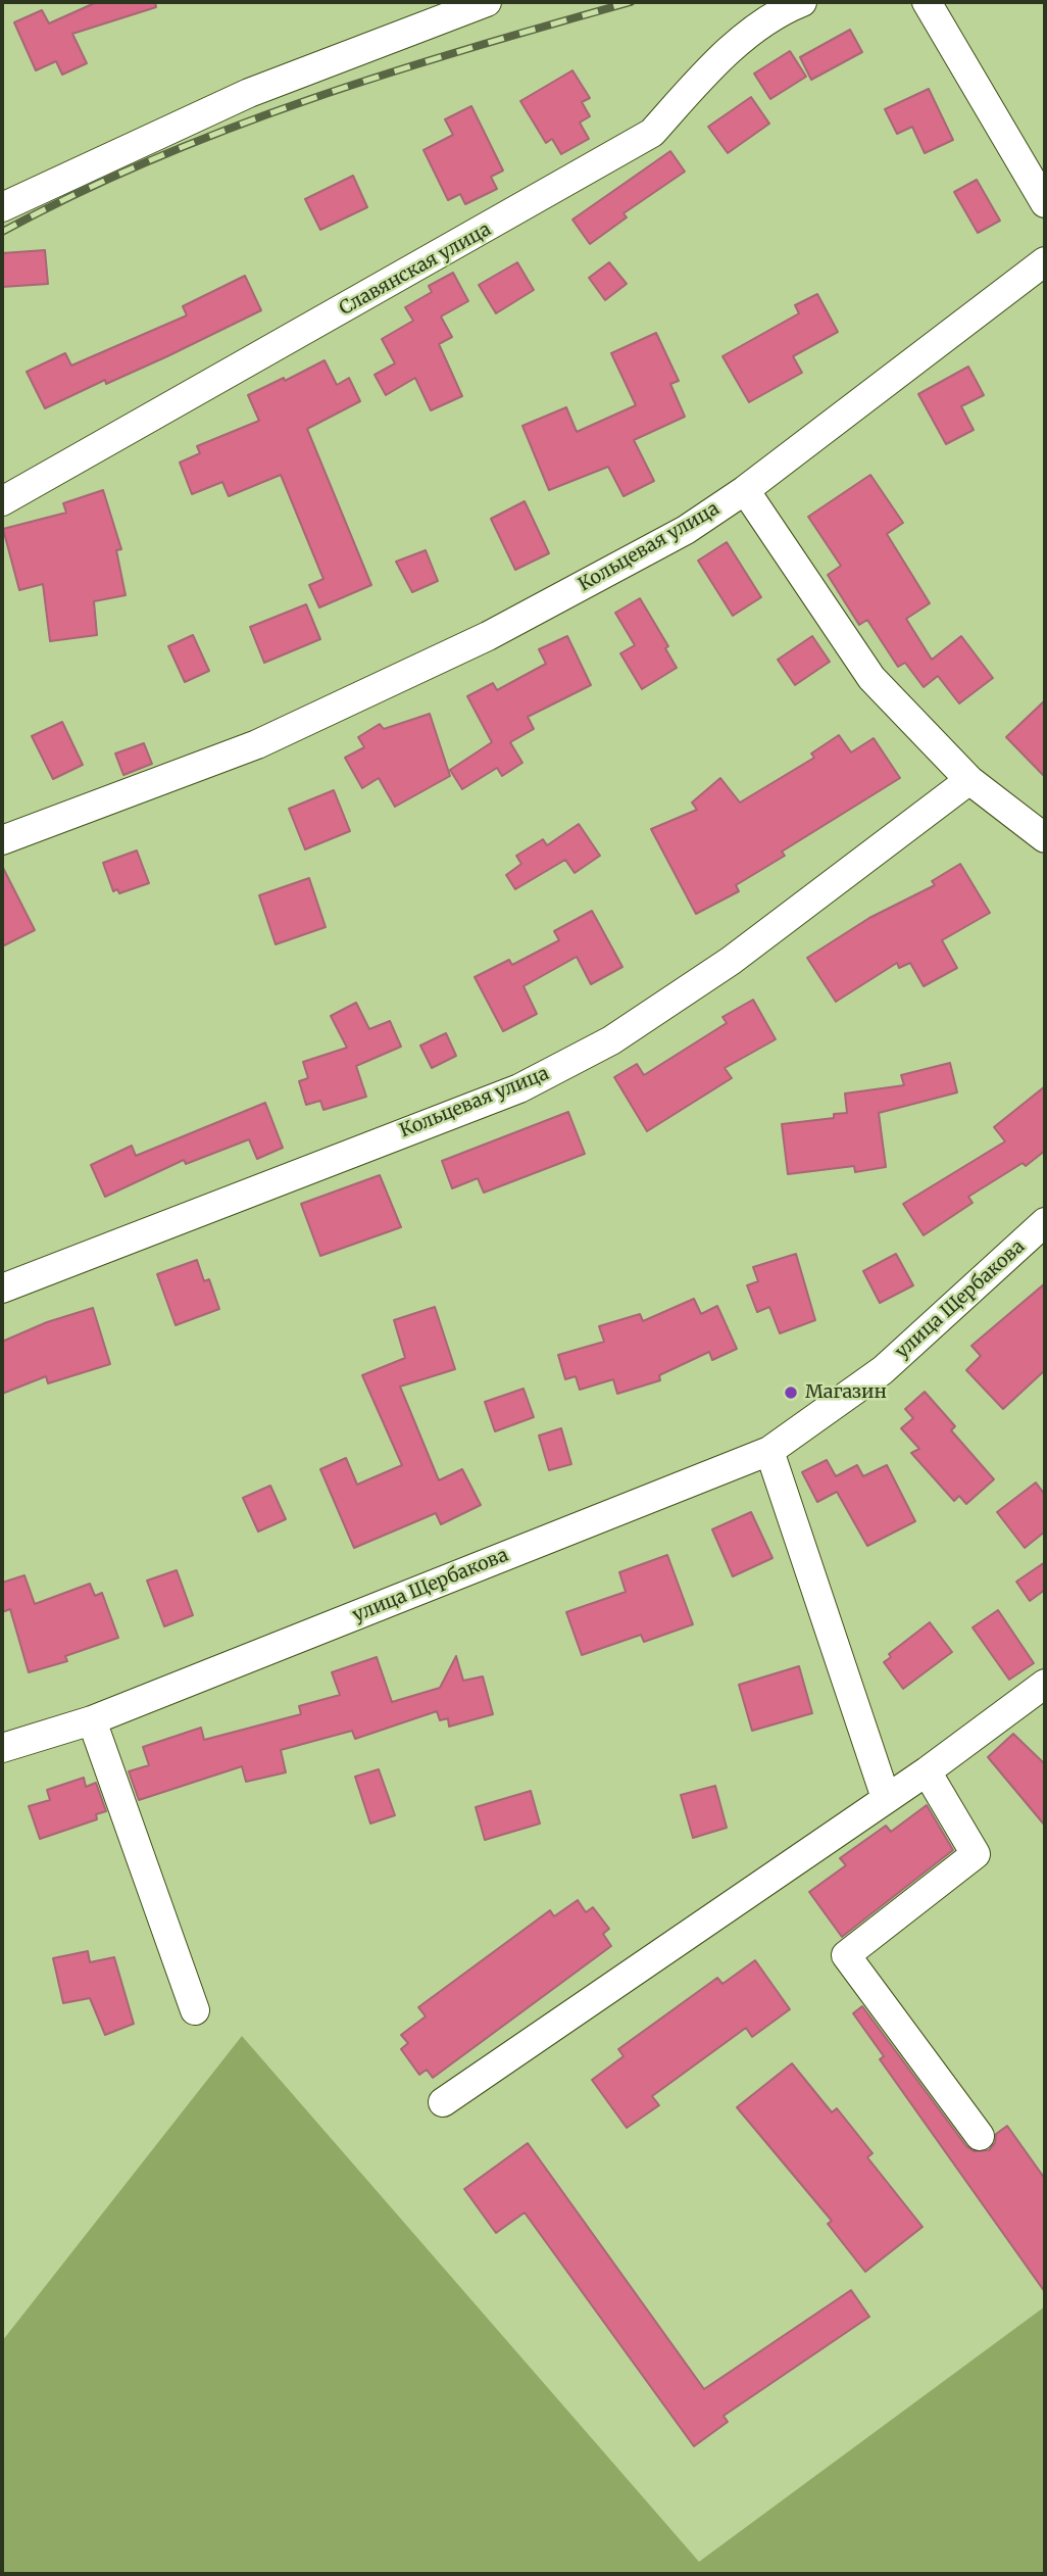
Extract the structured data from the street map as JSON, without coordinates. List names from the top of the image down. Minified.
{"streets":{"street":["Славянская улица","Кольцевая улица","улица Щербакова"]},"places":["Магазин"]}
